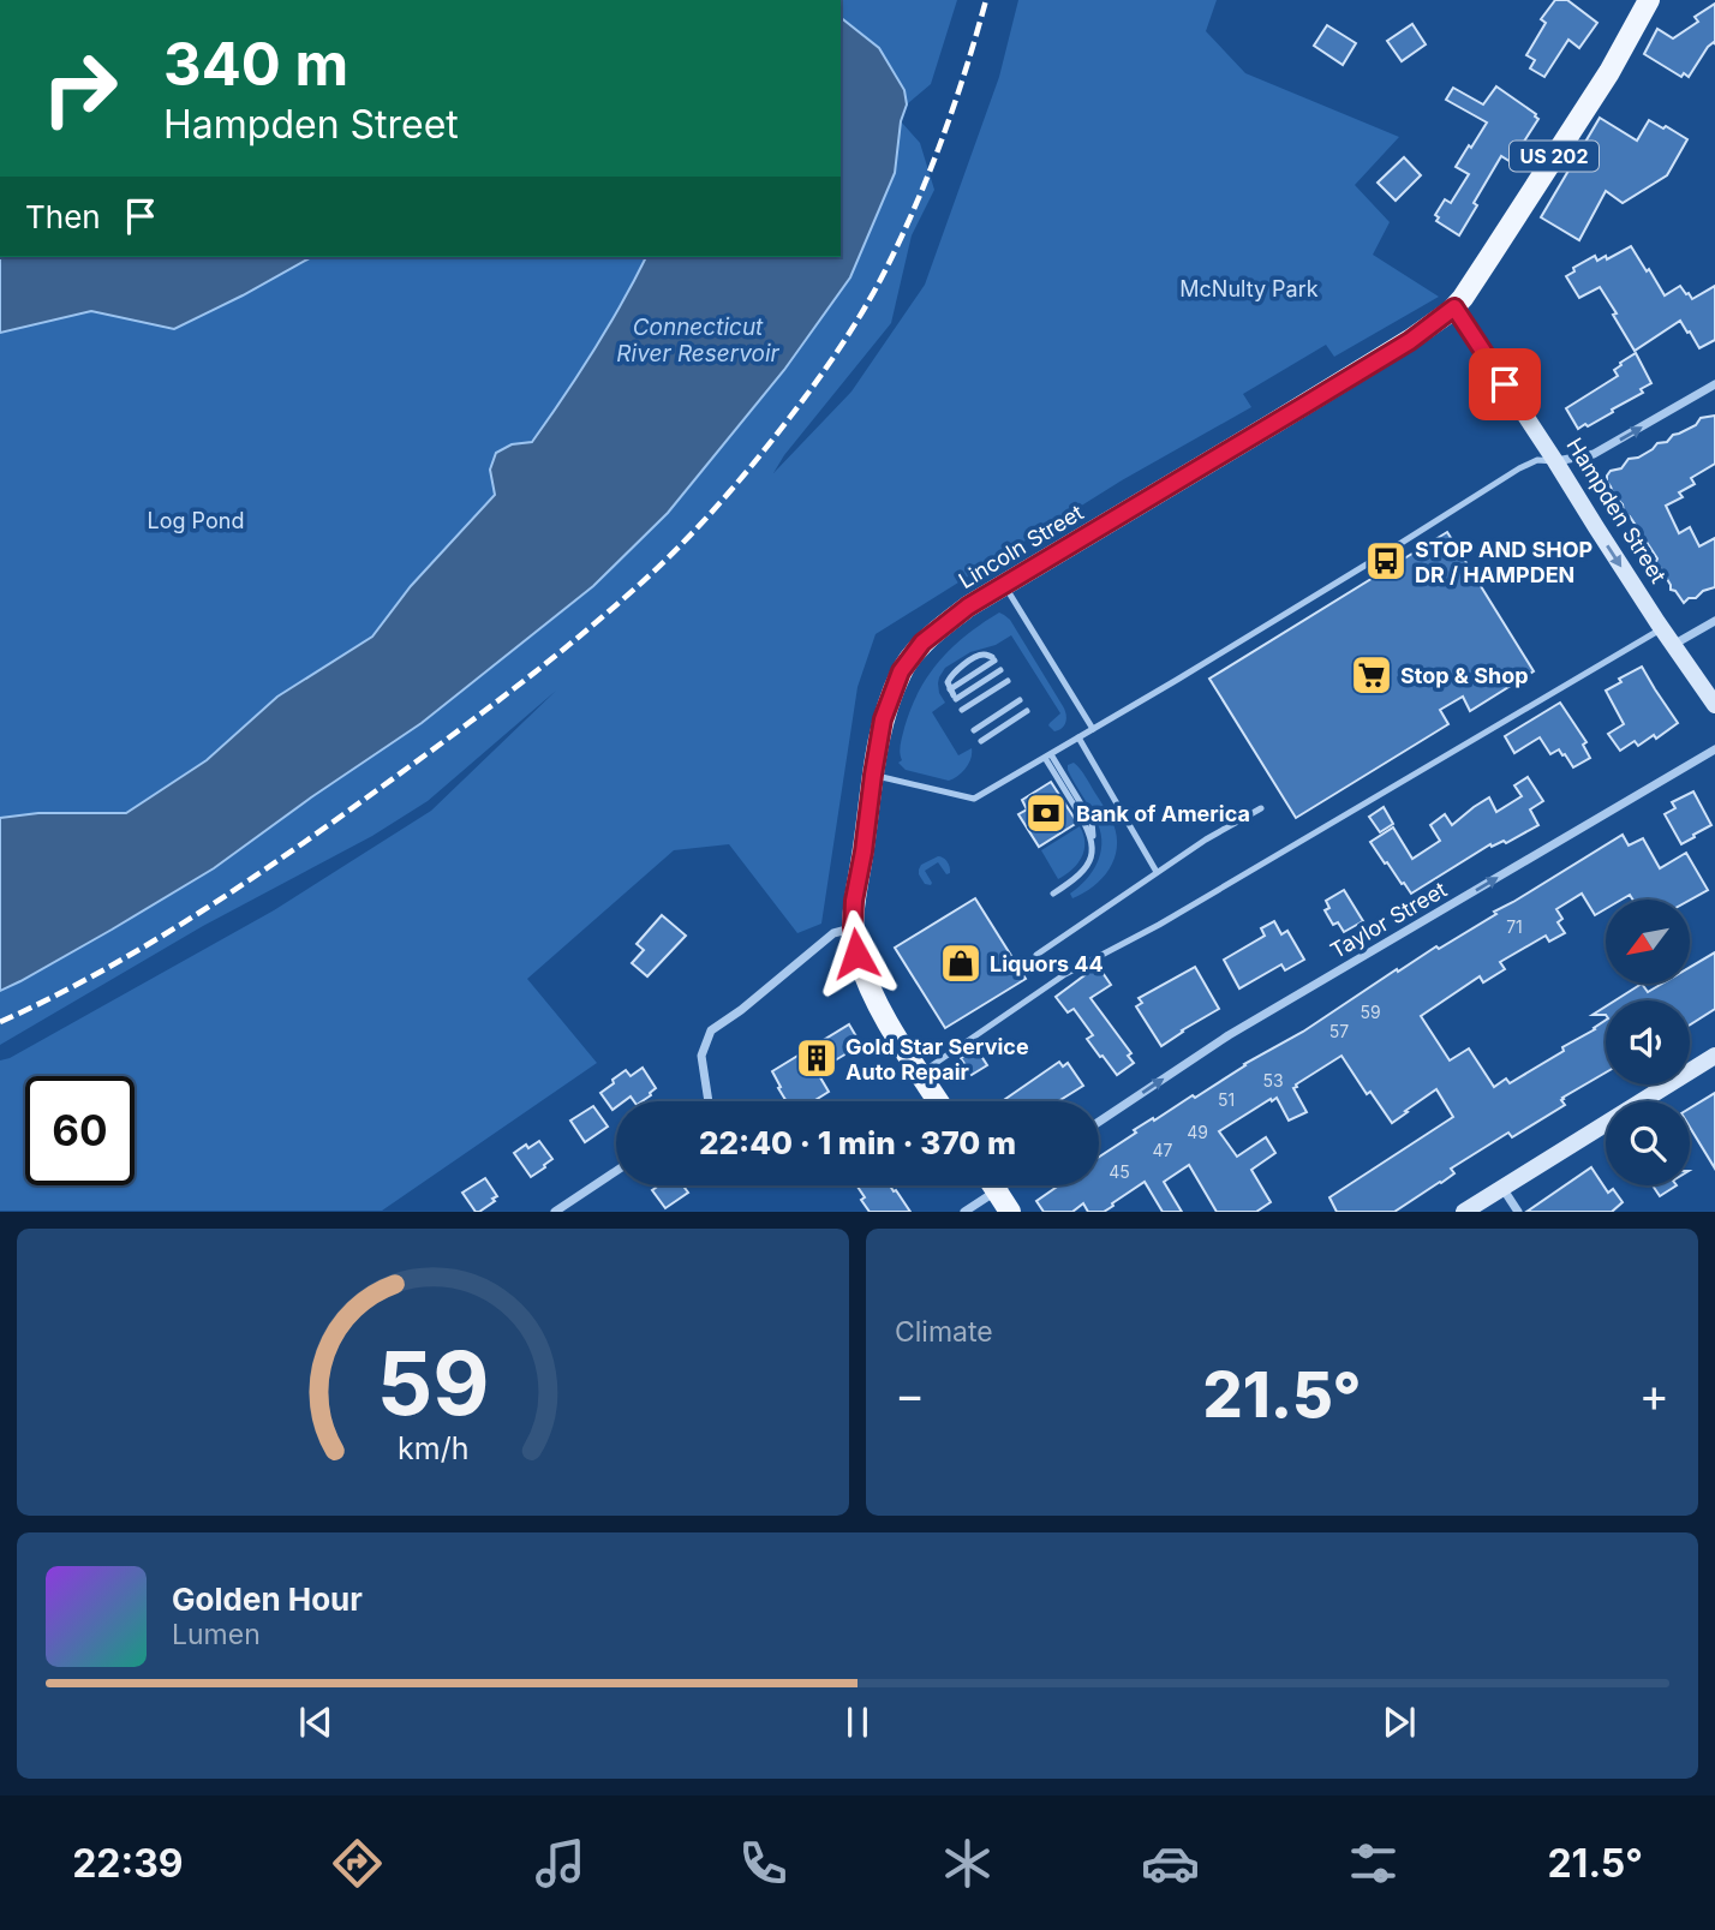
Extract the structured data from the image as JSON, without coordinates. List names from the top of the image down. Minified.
{"streets":{"main road":["US 202","Hampden Street","Lincoln Street"],"street":["Taylor Street"]},"crossings":[["US 202","Hampden Street"],["US 202","Lincoln Street"],["Hampden Street","Lincoln Street"]],"one_way":["Hampden Street","Taylor Street"],"water":["Connecticut River Reservoir"],"parks":["McNulty Park","Log Pond"],"places":{"bus stop":["STOP AND SHOP DR / HAMPDEN"],"supermarket":["Stop & Shop"],"bank":["Bank of America"],"shop":["Liquors 44"],"building":["Gold Star Service Auto Repair"]},"house_numbers":["71","59","57","53","51","49","47","45"],"north":"bottom left","page":{"turn":["340 m","Hampden Street"],"then":"Then","limit":"60","trip":"22:40 · 1 min · 370 m","tile":"Climate","heat":["−","21.5°","+"],"song":["Golden Hour","Lumen"],"tabs":["22:39","21.5°"],"gauge":["59","km/h"]}}
